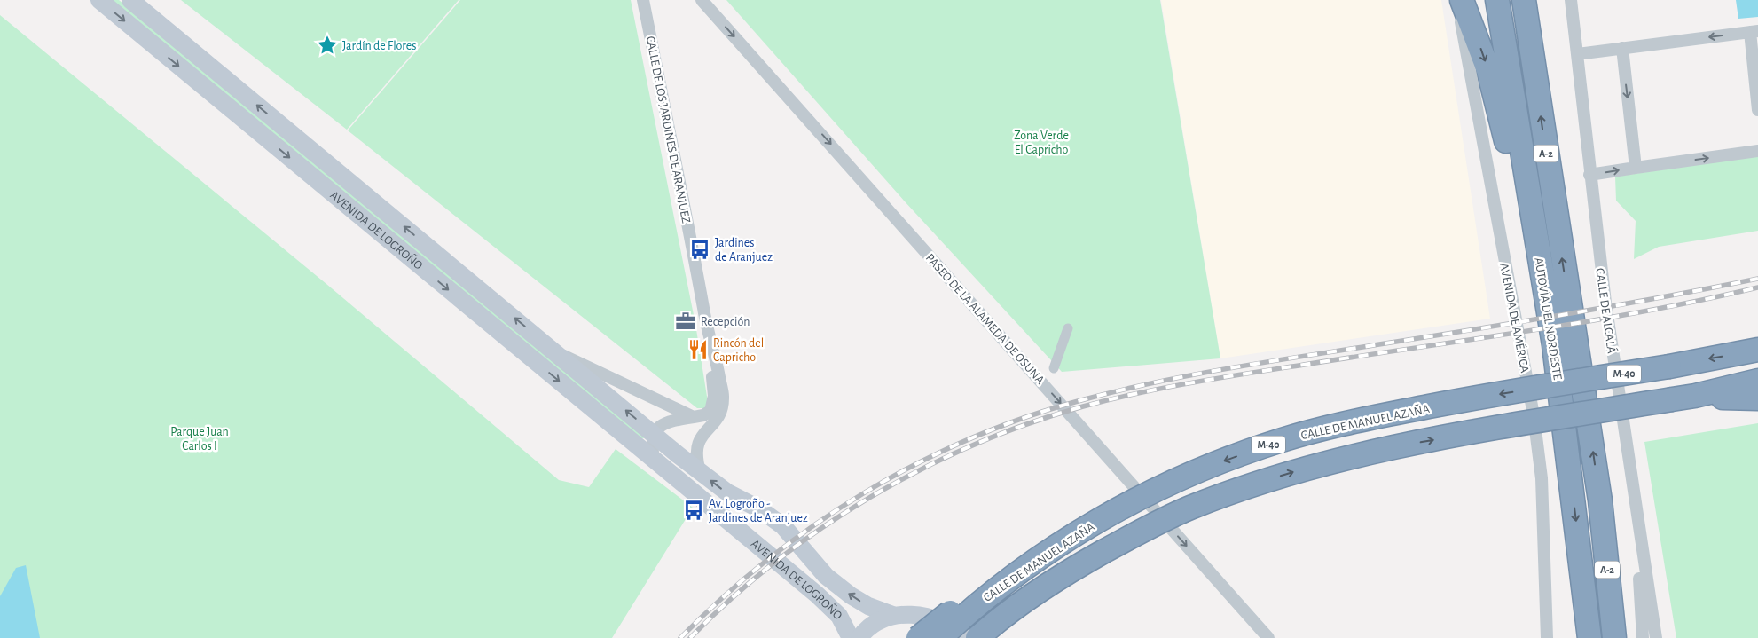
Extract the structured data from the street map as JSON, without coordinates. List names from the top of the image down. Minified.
{"streets":{"highway":["A-2","AUTOVÍA DEL NORDESTE","M-40","CALLE DE MANUEL AZAÑA"],"main road":["AVENIDA DE LOGROÑO"],"street":["CALLE DE LOS JARDINES DE ARANJUEZ","CALLE DE ALCALÁ","AVENIDA DE AMÉRICA","PASEO DE LA ALAMEDA DE OSUNA"]},"crossings":[["CALLE DE LOS JARDINES DE ARANJUEZ","AVENIDA DE LOGROÑO"]],"one_way":["PASEO DE LA ALAMEDA DE OSUNA"],"parks":["Zona Verde El Capricho","Parque Juan Carlos I"],"places":{"place":["Jardín de Flores"],"bus stop":["Jardines de Aranjuez","Av. Logroño - Jardines de Aranjuez"],"office":["Recepción"],"restaurant":["Rincón del Capricho"]}}
